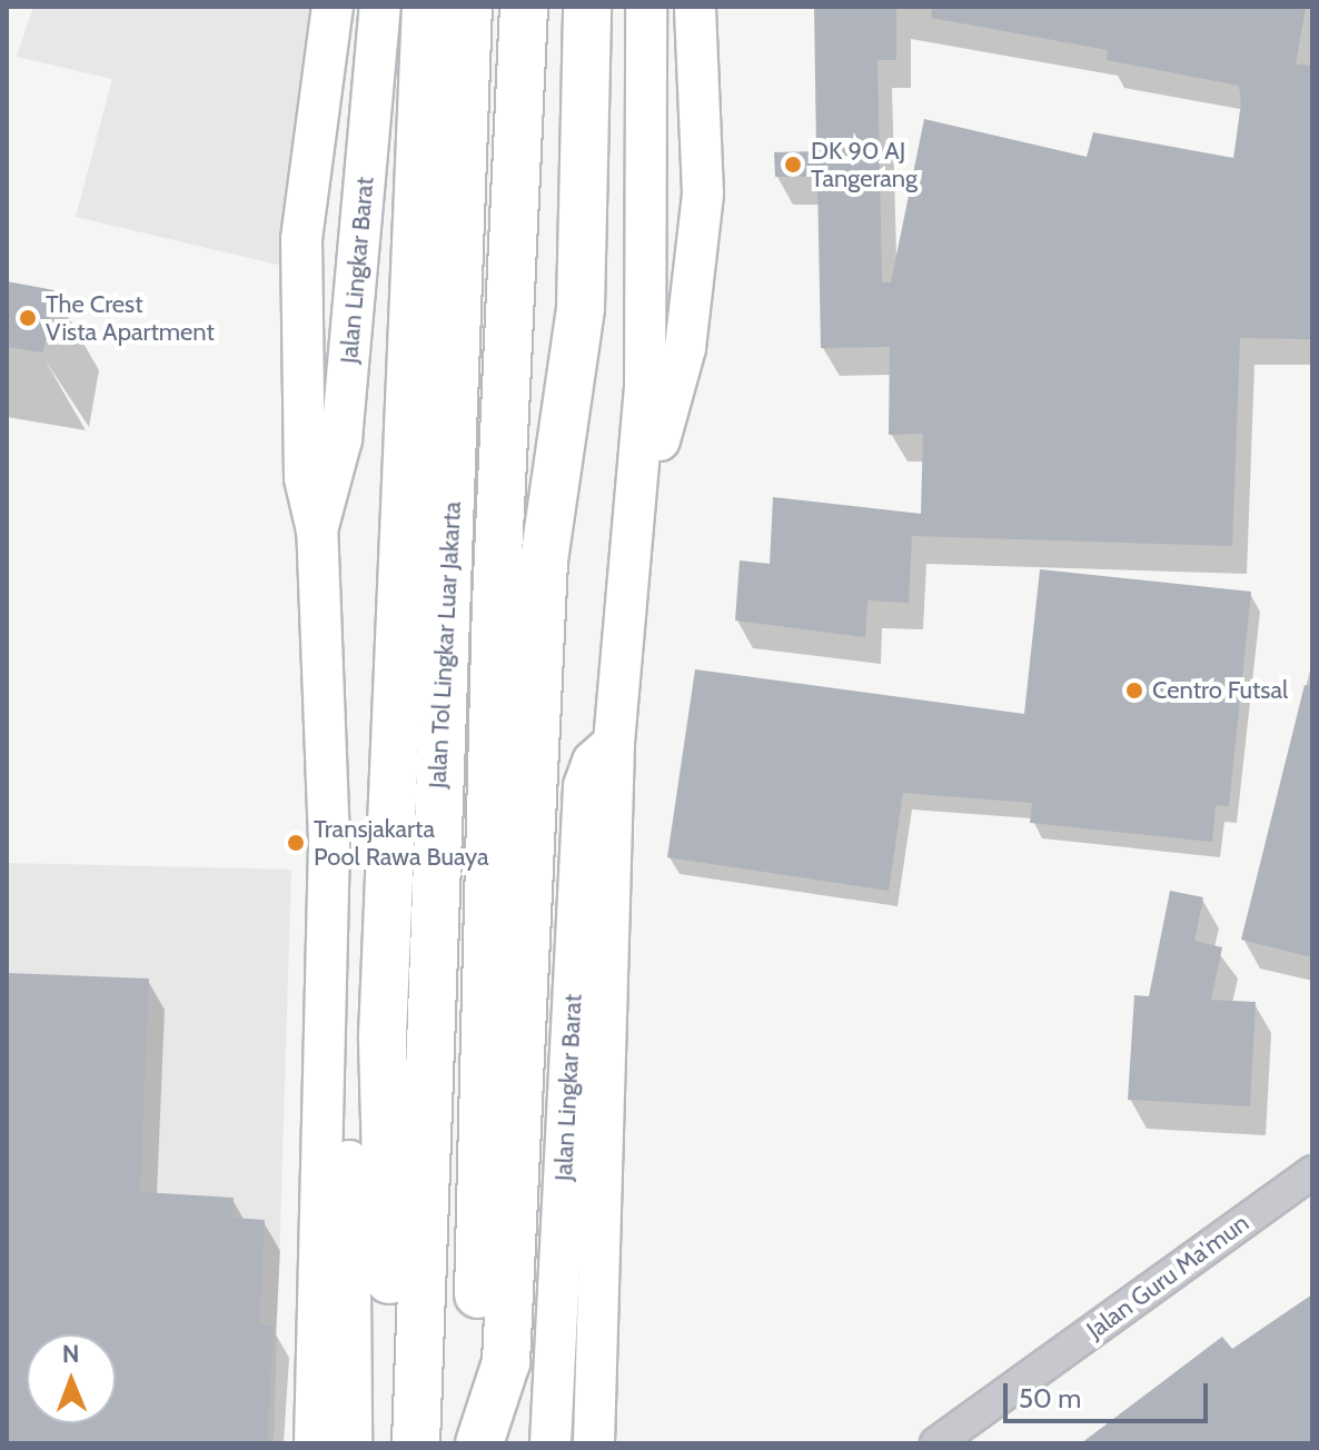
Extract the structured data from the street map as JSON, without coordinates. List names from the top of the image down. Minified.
{"streets":{"highway":["Jalan Tol Lingkar Luar Jakarta"],"main road":["Jalan Lingkar Barat"],"street":["Jalan Guru Ma'mun"]},"places":["DK 90 AJ Tangerang","The Crest Vista Apartment","Centro Futsal","Transjakarta Pool Rawa Buaya"],"scale_bar":"50 m","north":"top"}
